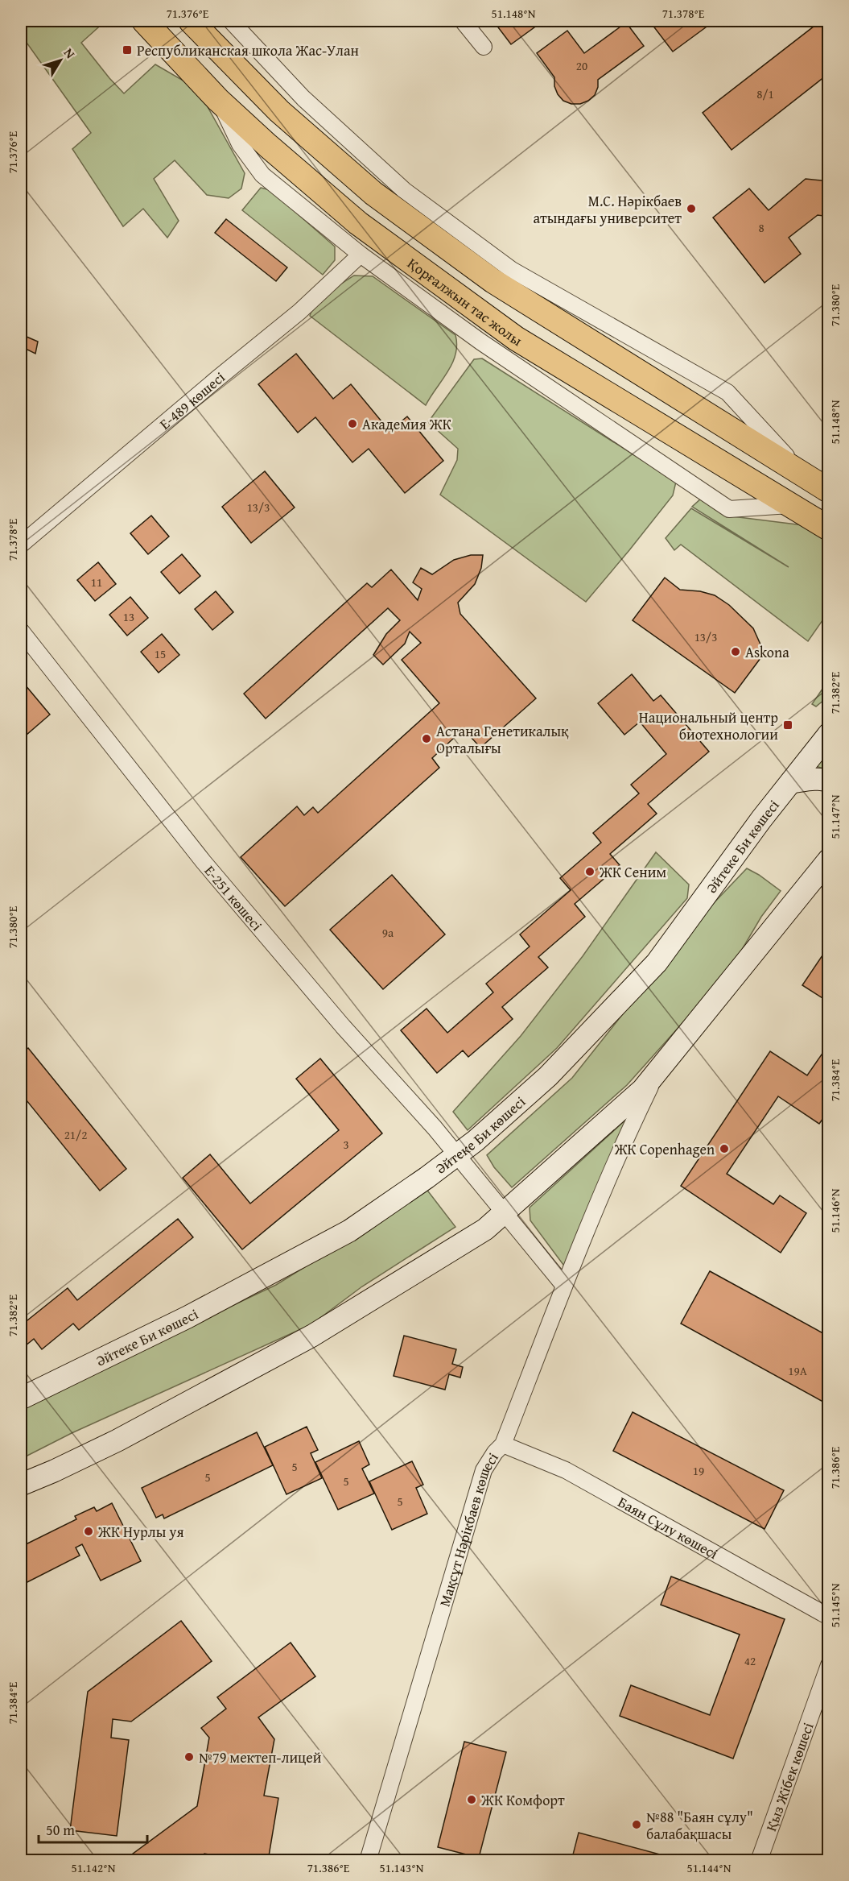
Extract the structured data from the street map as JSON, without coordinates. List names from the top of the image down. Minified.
{"streets":{"main road":["Қорғалжын тас жолы"],"street":["Е-489 көшесі","Әйтеке Би көшесі","Е-251 көшесі","Баян Сұлу көшесі","Мақсұт Нәрікбаев көшесі","Қыз Жібек көшесі"]},"crossings":[["Әйтеке Би көшесі","Е-251 көшесі"],["Е-251 көшесі","Мақсұт Нәрікбаев көшесі"],["Баян Сұлу көшесі","Мақсұт Нәрікбаев көшесі"]],"places":{"transit":["Республиканская школа Жас-Улан","Национальный центр биотехнологии"],"other":["М.С. Нәрікбаев атындағы университет","Академия ЖК","Askona","Астана Генетикалық Орталығы","ЖК Сеним","ЖК Copenhagen","ЖК Нурлы уя","№79 мектеп-лицей","ЖК Комфорт","№88 \"Баян сұлу\" балабақшасы"]},"house_numbers":["20","8/1","8","13/3","11","13","13/3","15","9а","21/2","3","19А","5","19","5","5","5","42"],"scale_bar":"50 m","north":"top right","coordinates":["71.376°E","51.148°N","71.378°E","71.380°E","71.382°E","51.147°N","71.384°E","51.146°N","71.386°E","51.145°N","51.142°N","51.143°N","51.144°N"]}
